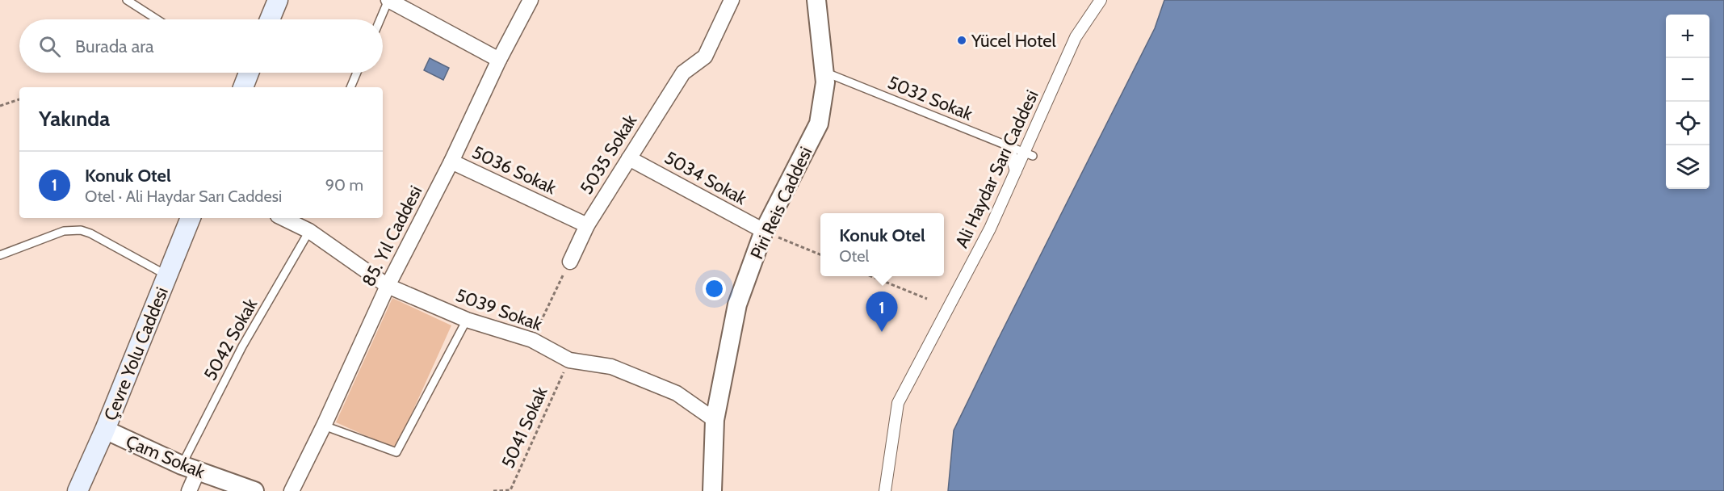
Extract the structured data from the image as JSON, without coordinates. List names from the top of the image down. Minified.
{"streets":{"main road":["Çevre Yolu Caddesi"],"street":["5035 Sokak","Ali Haydar Sarı Caddesi","5036 Sokak","5034 Sokak","Piri Reis Caddesi","85. Yıl Caddesi","5039 Sokak","Çam Sokak"],"lane":["5032 Sokak","5042 Sokak"],"path":["5041 Sokak"]},"crossings":[["5032 Sokak","Ali Haydar Sarı Caddesi"],["5032 Sokak","Piri Reis Caddesi"],["5035 Sokak","5036 Sokak"],["5035 Sokak","5034 Sokak"],["5036 Sokak","85. Yıl Caddesi"],["5034 Sokak","Piri Reis Caddesi"],["Piri Reis Caddesi","5039 Sokak"],["85. Yıl Caddesi","5039 Sokak"],["5039 Sokak","5042 Sokak"],["5039 Sokak","5041 Sokak"],["5042 Sokak","Çam Sokak"],["Çevre Yolu Caddesi","Çam Sokak"]],"places":["Yücel Hotel"],"page":{"map_buttons":["+","−"],"search":"Burada ara","heading":"Yakında","list":[{"mark":"1","name":"Konuk Otel","note":"Otel · Ali Haydar Sarı Caddesi","value":"90 m"}],"popup":["Konuk Otel","Otel"],"pins":"1"}}
